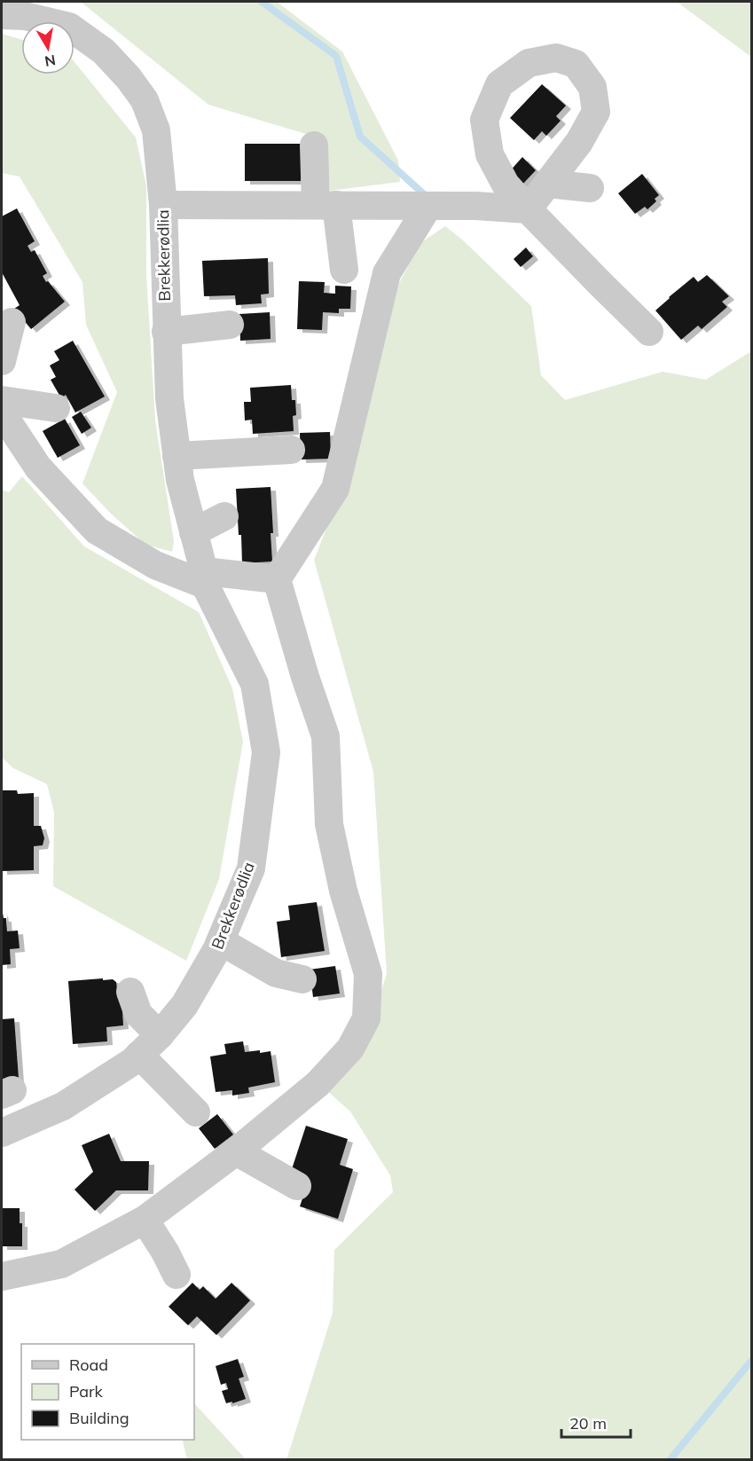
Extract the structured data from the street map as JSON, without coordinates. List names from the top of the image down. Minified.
{"streets":{"street":["Brekkerødlia"]},"legend":["Road","Park","Building"],"scale_bar":"20 m","north":"bottom"}
